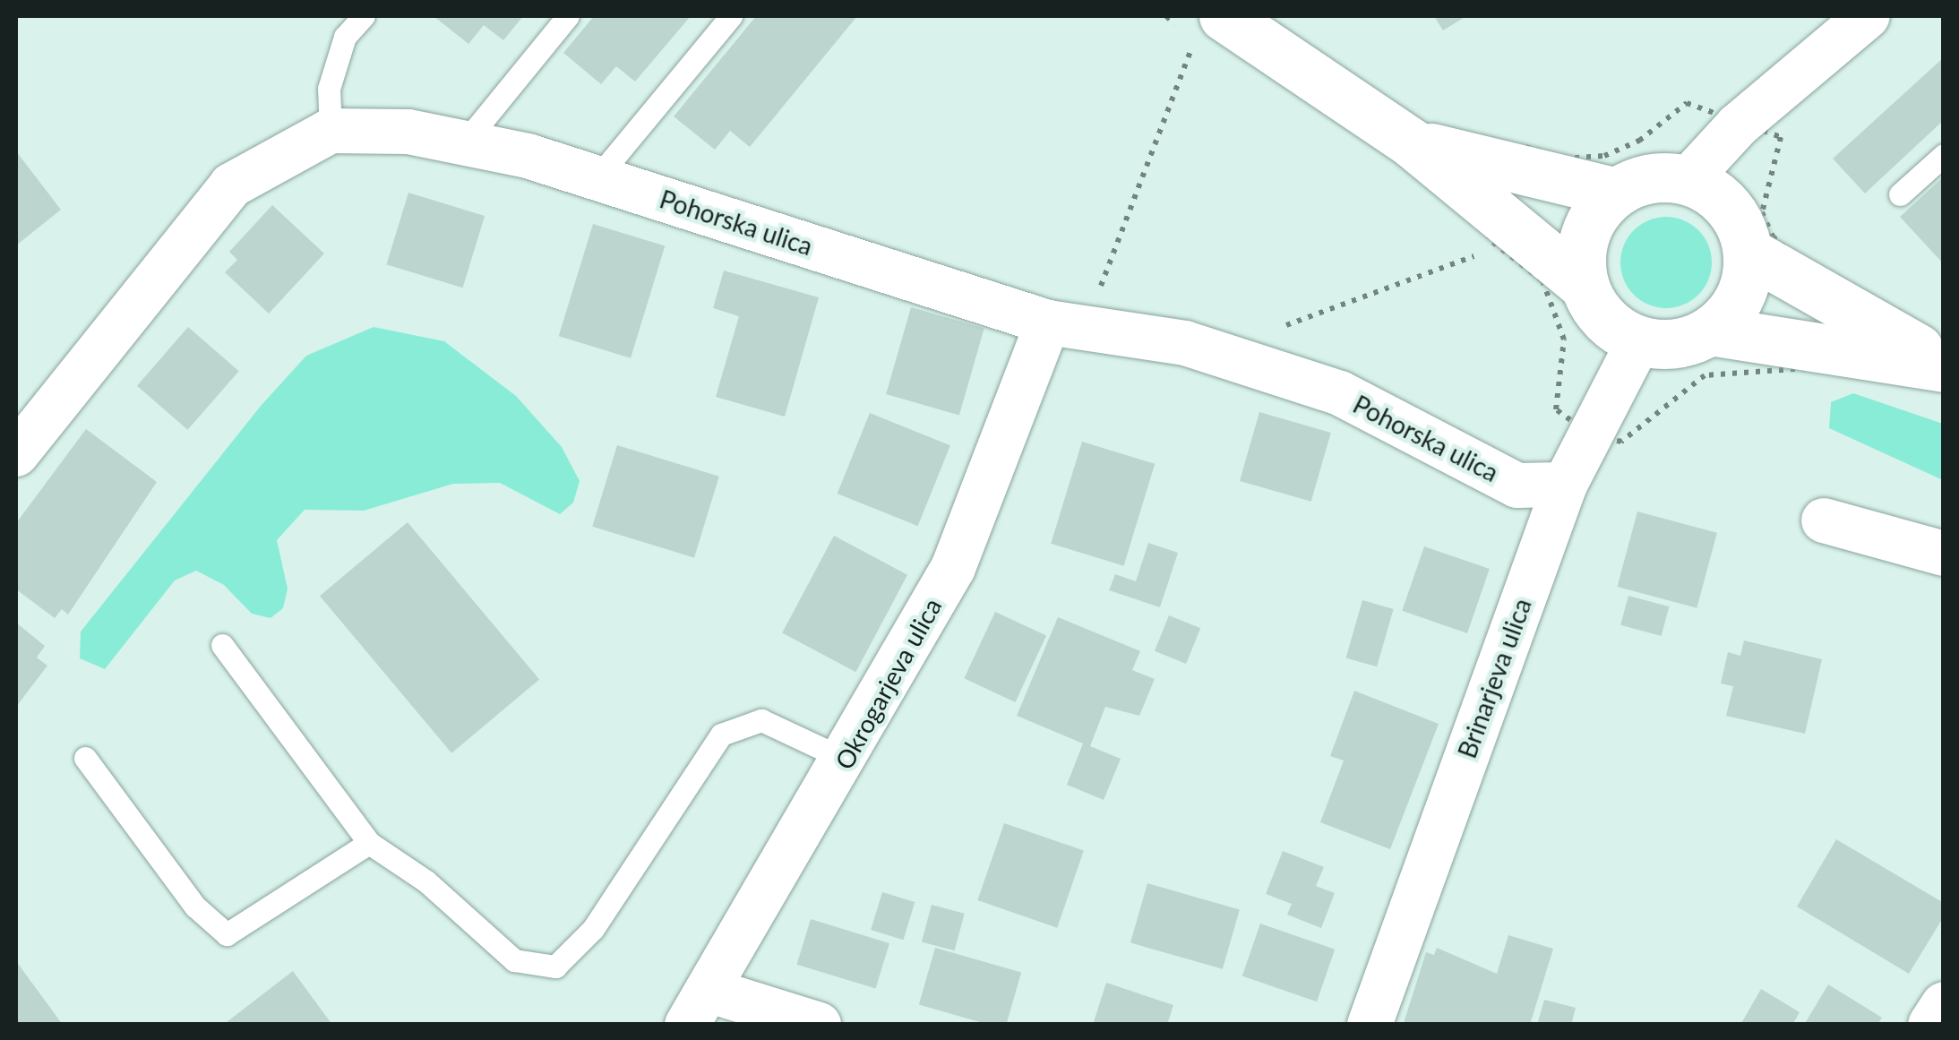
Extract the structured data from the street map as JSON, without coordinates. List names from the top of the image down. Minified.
{"streets":{"street":["Pohorska ulica","Brinarjeva ulica","Okrogarjeva ulica"]},"crossings":[["Pohorska ulica","Brinarjeva ulica"],["Pohorska ulica","Okrogarjeva ulica"]]}
